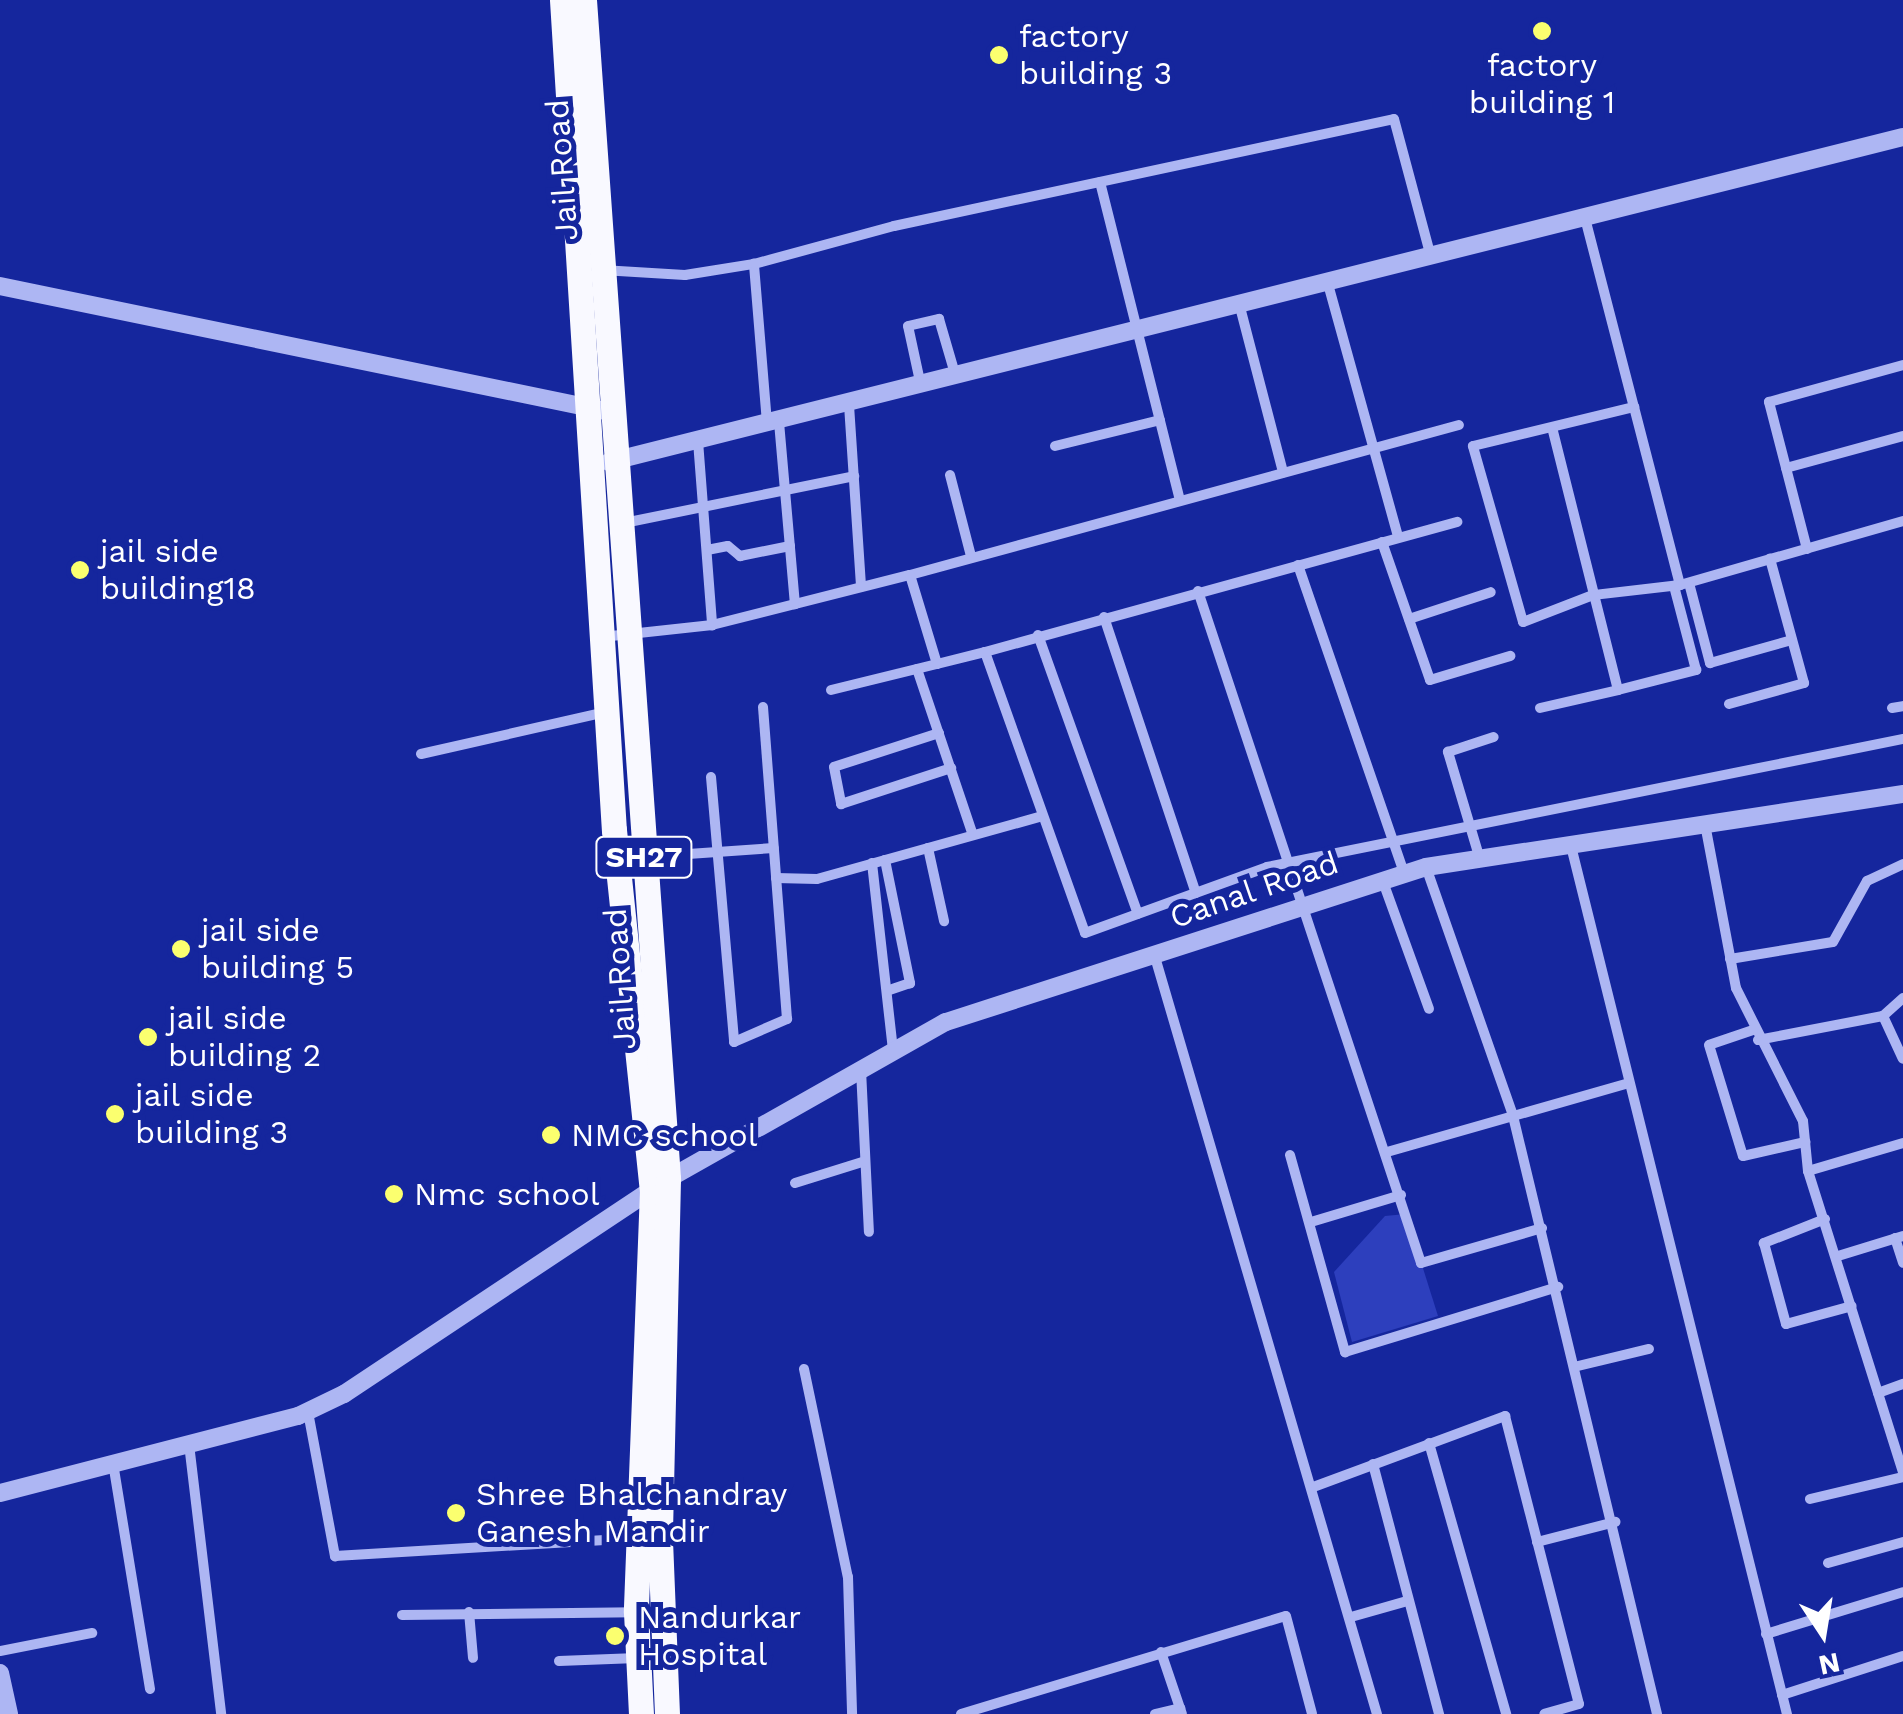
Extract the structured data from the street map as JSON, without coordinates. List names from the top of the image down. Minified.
{"streets":{"main road":["Jail Road","SH27"],"street":["Canal Road"]},"crossings":[["Jail Road","Canal Road"]],"places":["factory building 1","factory building 3","jail side building18","jail side building 5","jail side building 2","jail side building 3","NMC school","Nmc school","Shree Bhalchandray Ganesh Mandir","Nandurkar Hospital"],"north":"bottom"}
